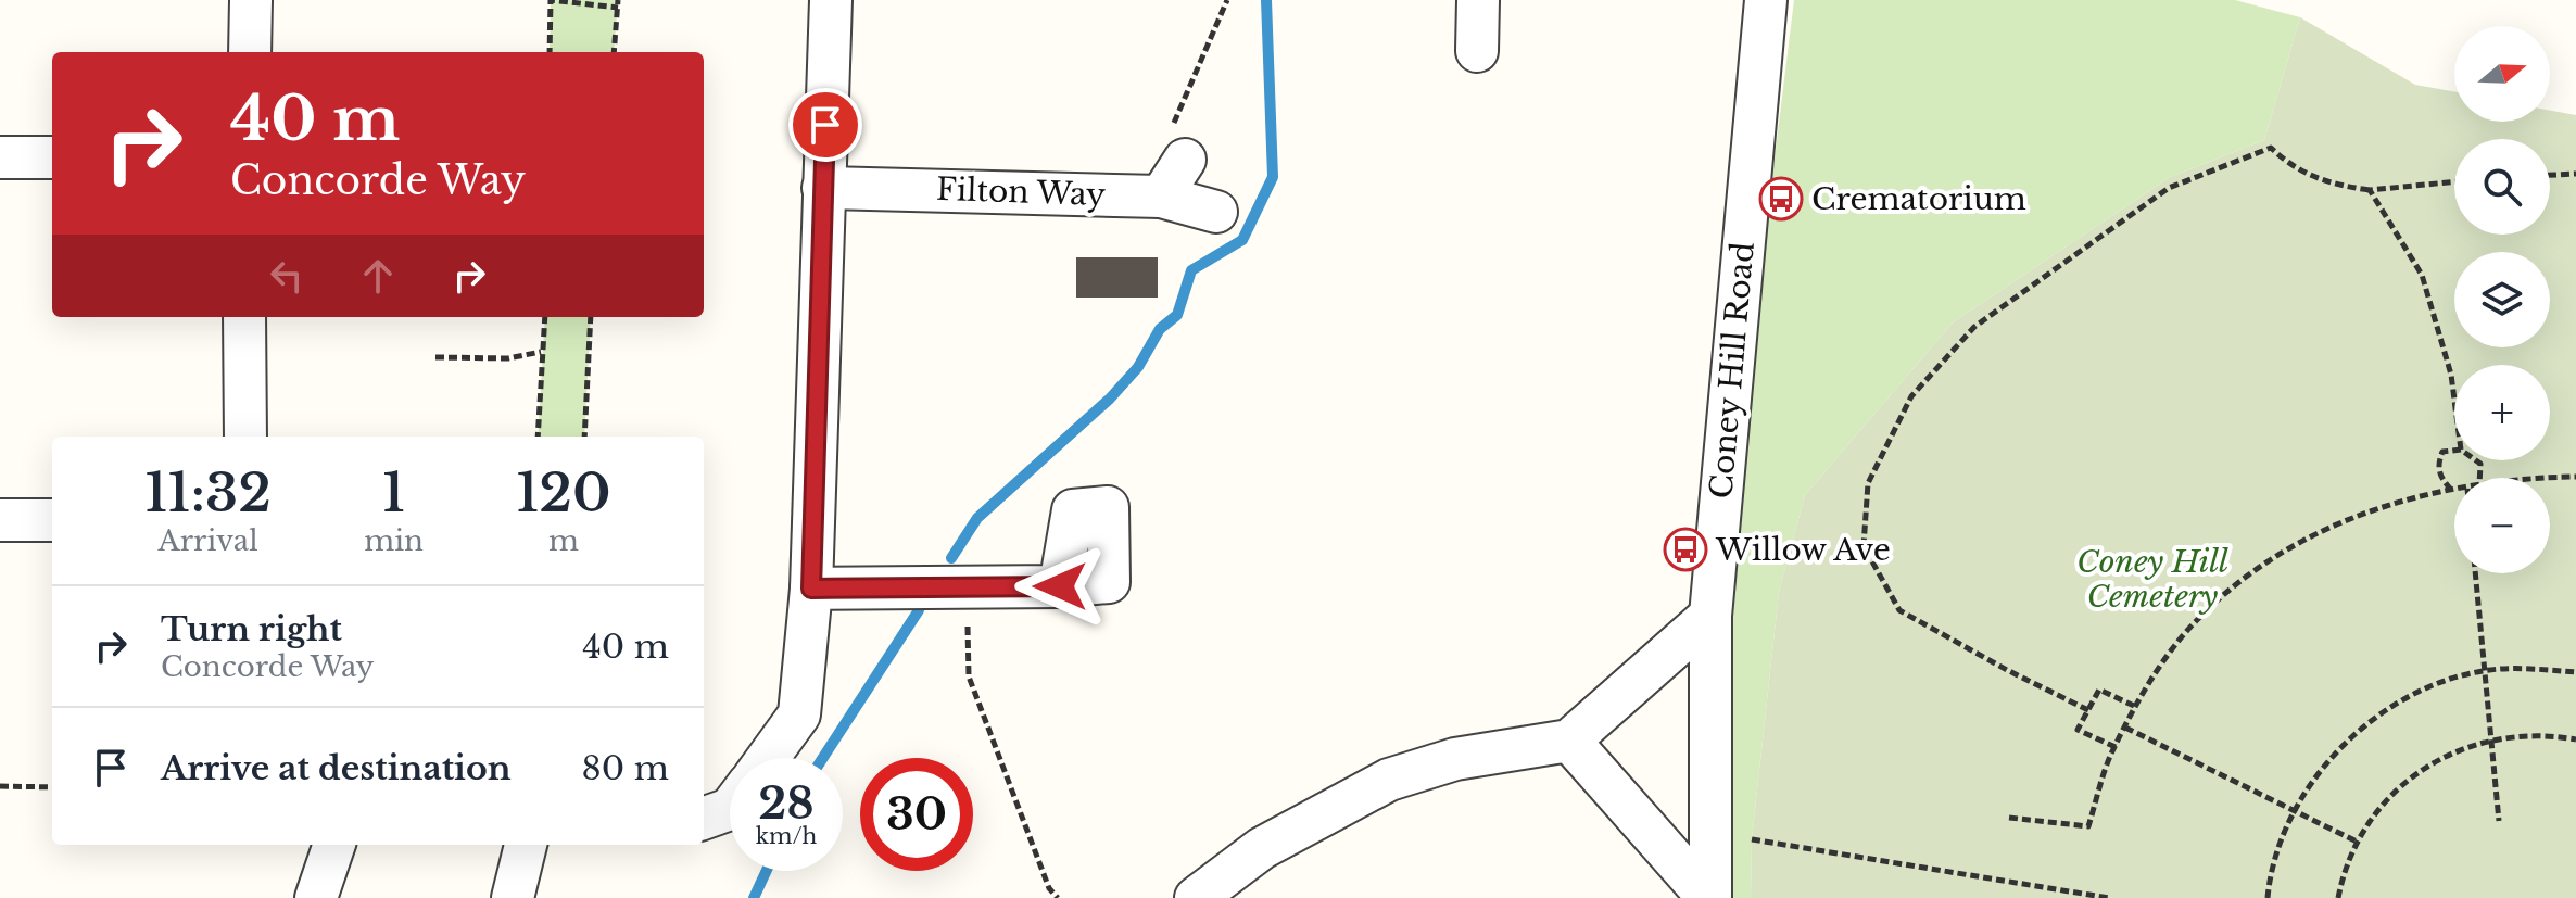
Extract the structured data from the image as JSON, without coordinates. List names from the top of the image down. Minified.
{"streets":{"street":["Filton Way","Coney Hill Road"]},"parks":["Coney Hill Cemetery"],"places":{"bus stop":["Crematorium","Willow Ave"]},"north":"right","page":{"map_buttons":["+","−"],"turn":["40 m","Concorde Way"],"eta":["11:32","Arrival","1","min","120","m"],"list":[{"name":"Turn right","note":"Concorde Way","value":"40 m"},{"name":"Arrive at destination","value":"80 m"}],"speed":"28 km/h","limit":"30"}}
